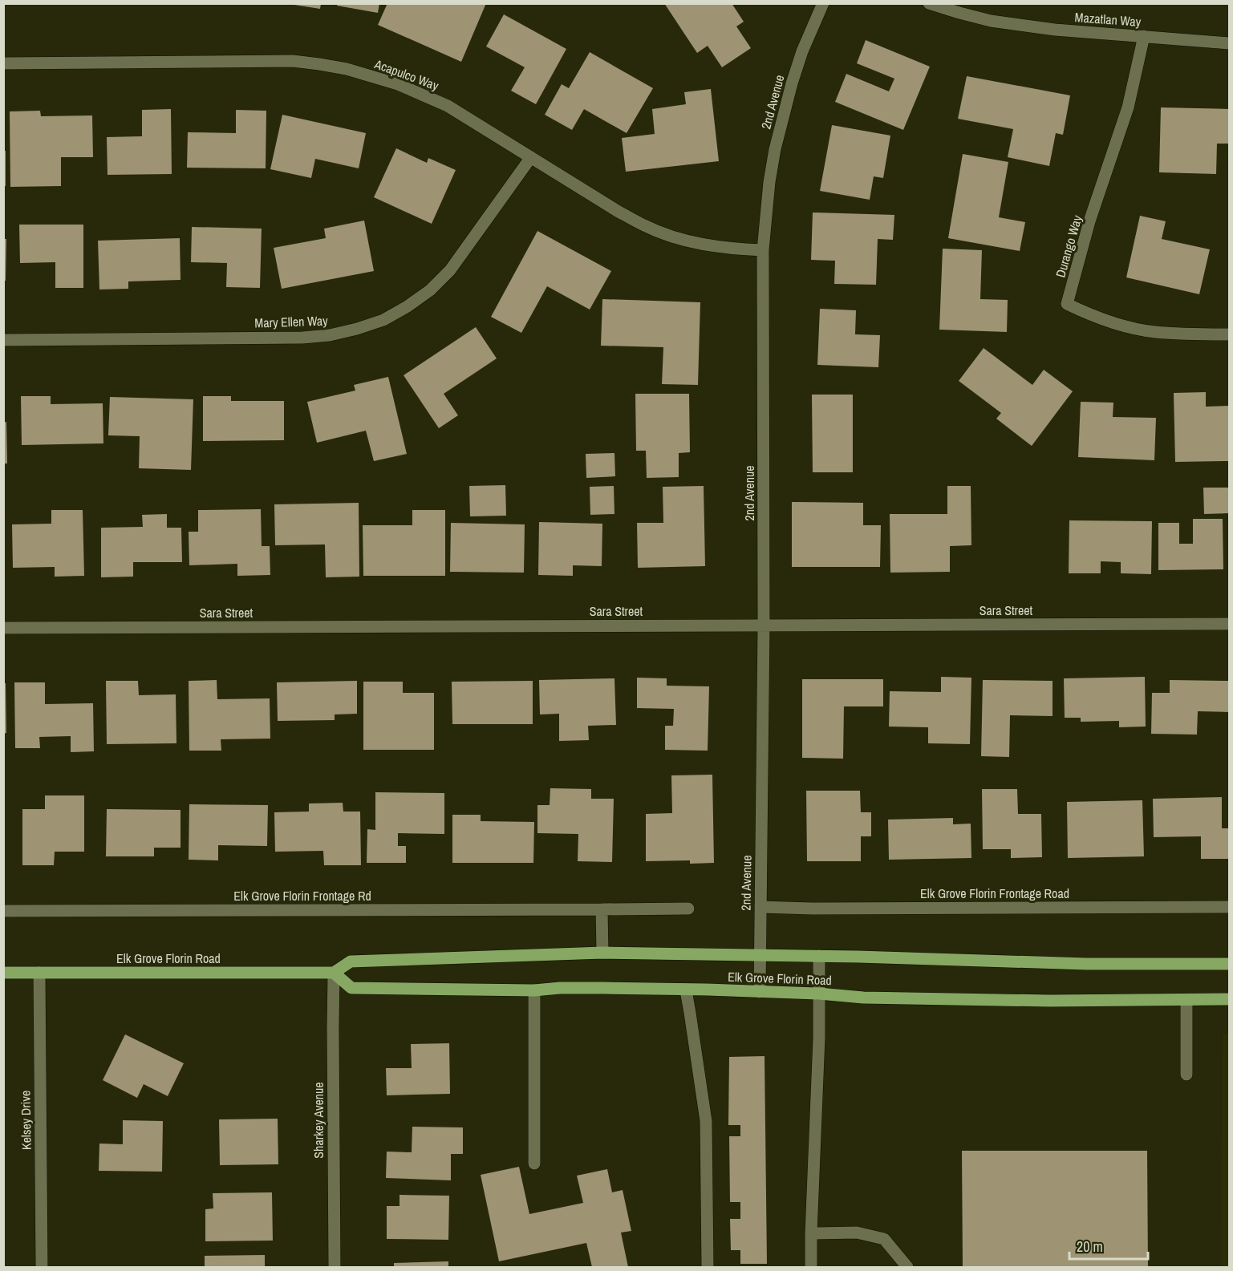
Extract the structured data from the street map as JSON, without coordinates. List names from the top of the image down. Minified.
{"streets":{"main road":["Elk Grove Florin Road"],"street":["Mazatlan Way","Acapulco Way","2nd Avenue","Durango Way","Mary Ellen Way","Sara Street","Elk Grove Florin Frontage Road","Elk Grove Florin Frontage Rd","Kelsey Drive","Sharkey Avenue"]},"crossings":[["Mazatlan Way","Durango Way"],["Acapulco Way","2nd Avenue"],["Acapulco Way","Mary Ellen Way"],["2nd Avenue","Sara Street"],["2nd Avenue","Elk Grove Florin Frontage Road"],["2nd Avenue","Elk Grove Florin Road"],["Elk Grove Florin Road","Kelsey Drive"],["Elk Grove Florin Road","Sharkey Avenue"]],"scale_bar":"20 m"}
